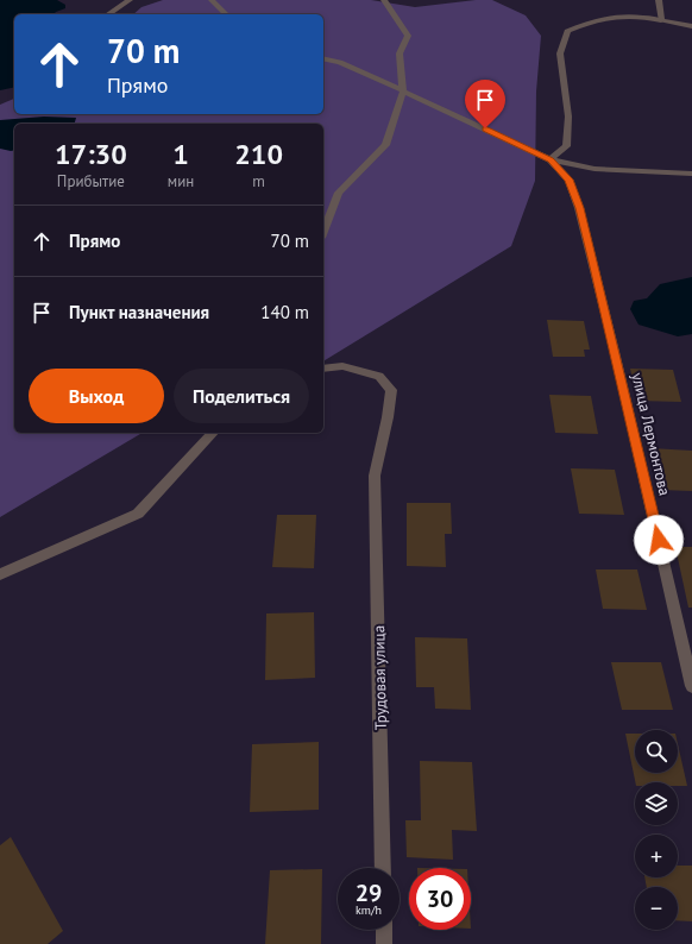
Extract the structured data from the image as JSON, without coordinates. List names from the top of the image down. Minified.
{"streets":{"street":["улица Лермонтова","Трудовая улица"]},"page":{"turn":["70 m","Прямо"],"eta":["17:30","Прибытие","1","мин","210","m"],"list":[{"name":"Прямо","value":"70 m"},{"name":"Пункт назначения","value":"140 m"}],"buttons":["Выход","Поделиться"],"map_buttons":["+","−"],"speed":"29 km/h","limit":"30"}}
